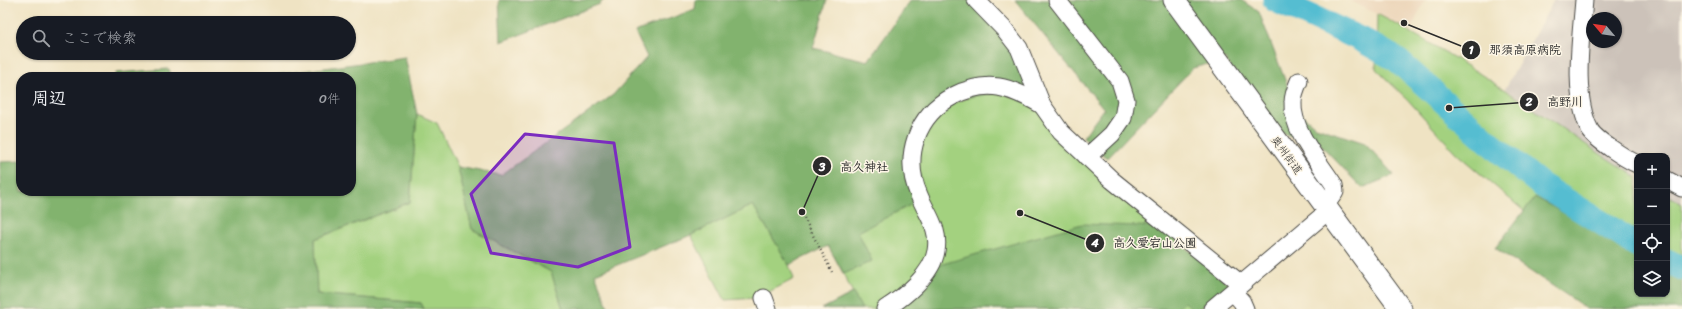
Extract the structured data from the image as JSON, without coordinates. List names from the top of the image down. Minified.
{"streets":{"main road":["奥州街道"]},"places":["那須高原病院","高野川","高久神社","高久愛宕山公園"],"north":"top left","page":{"search":"ここで検索","heading":["周辺","0件"],"map_buttons":["+","−"]}}
